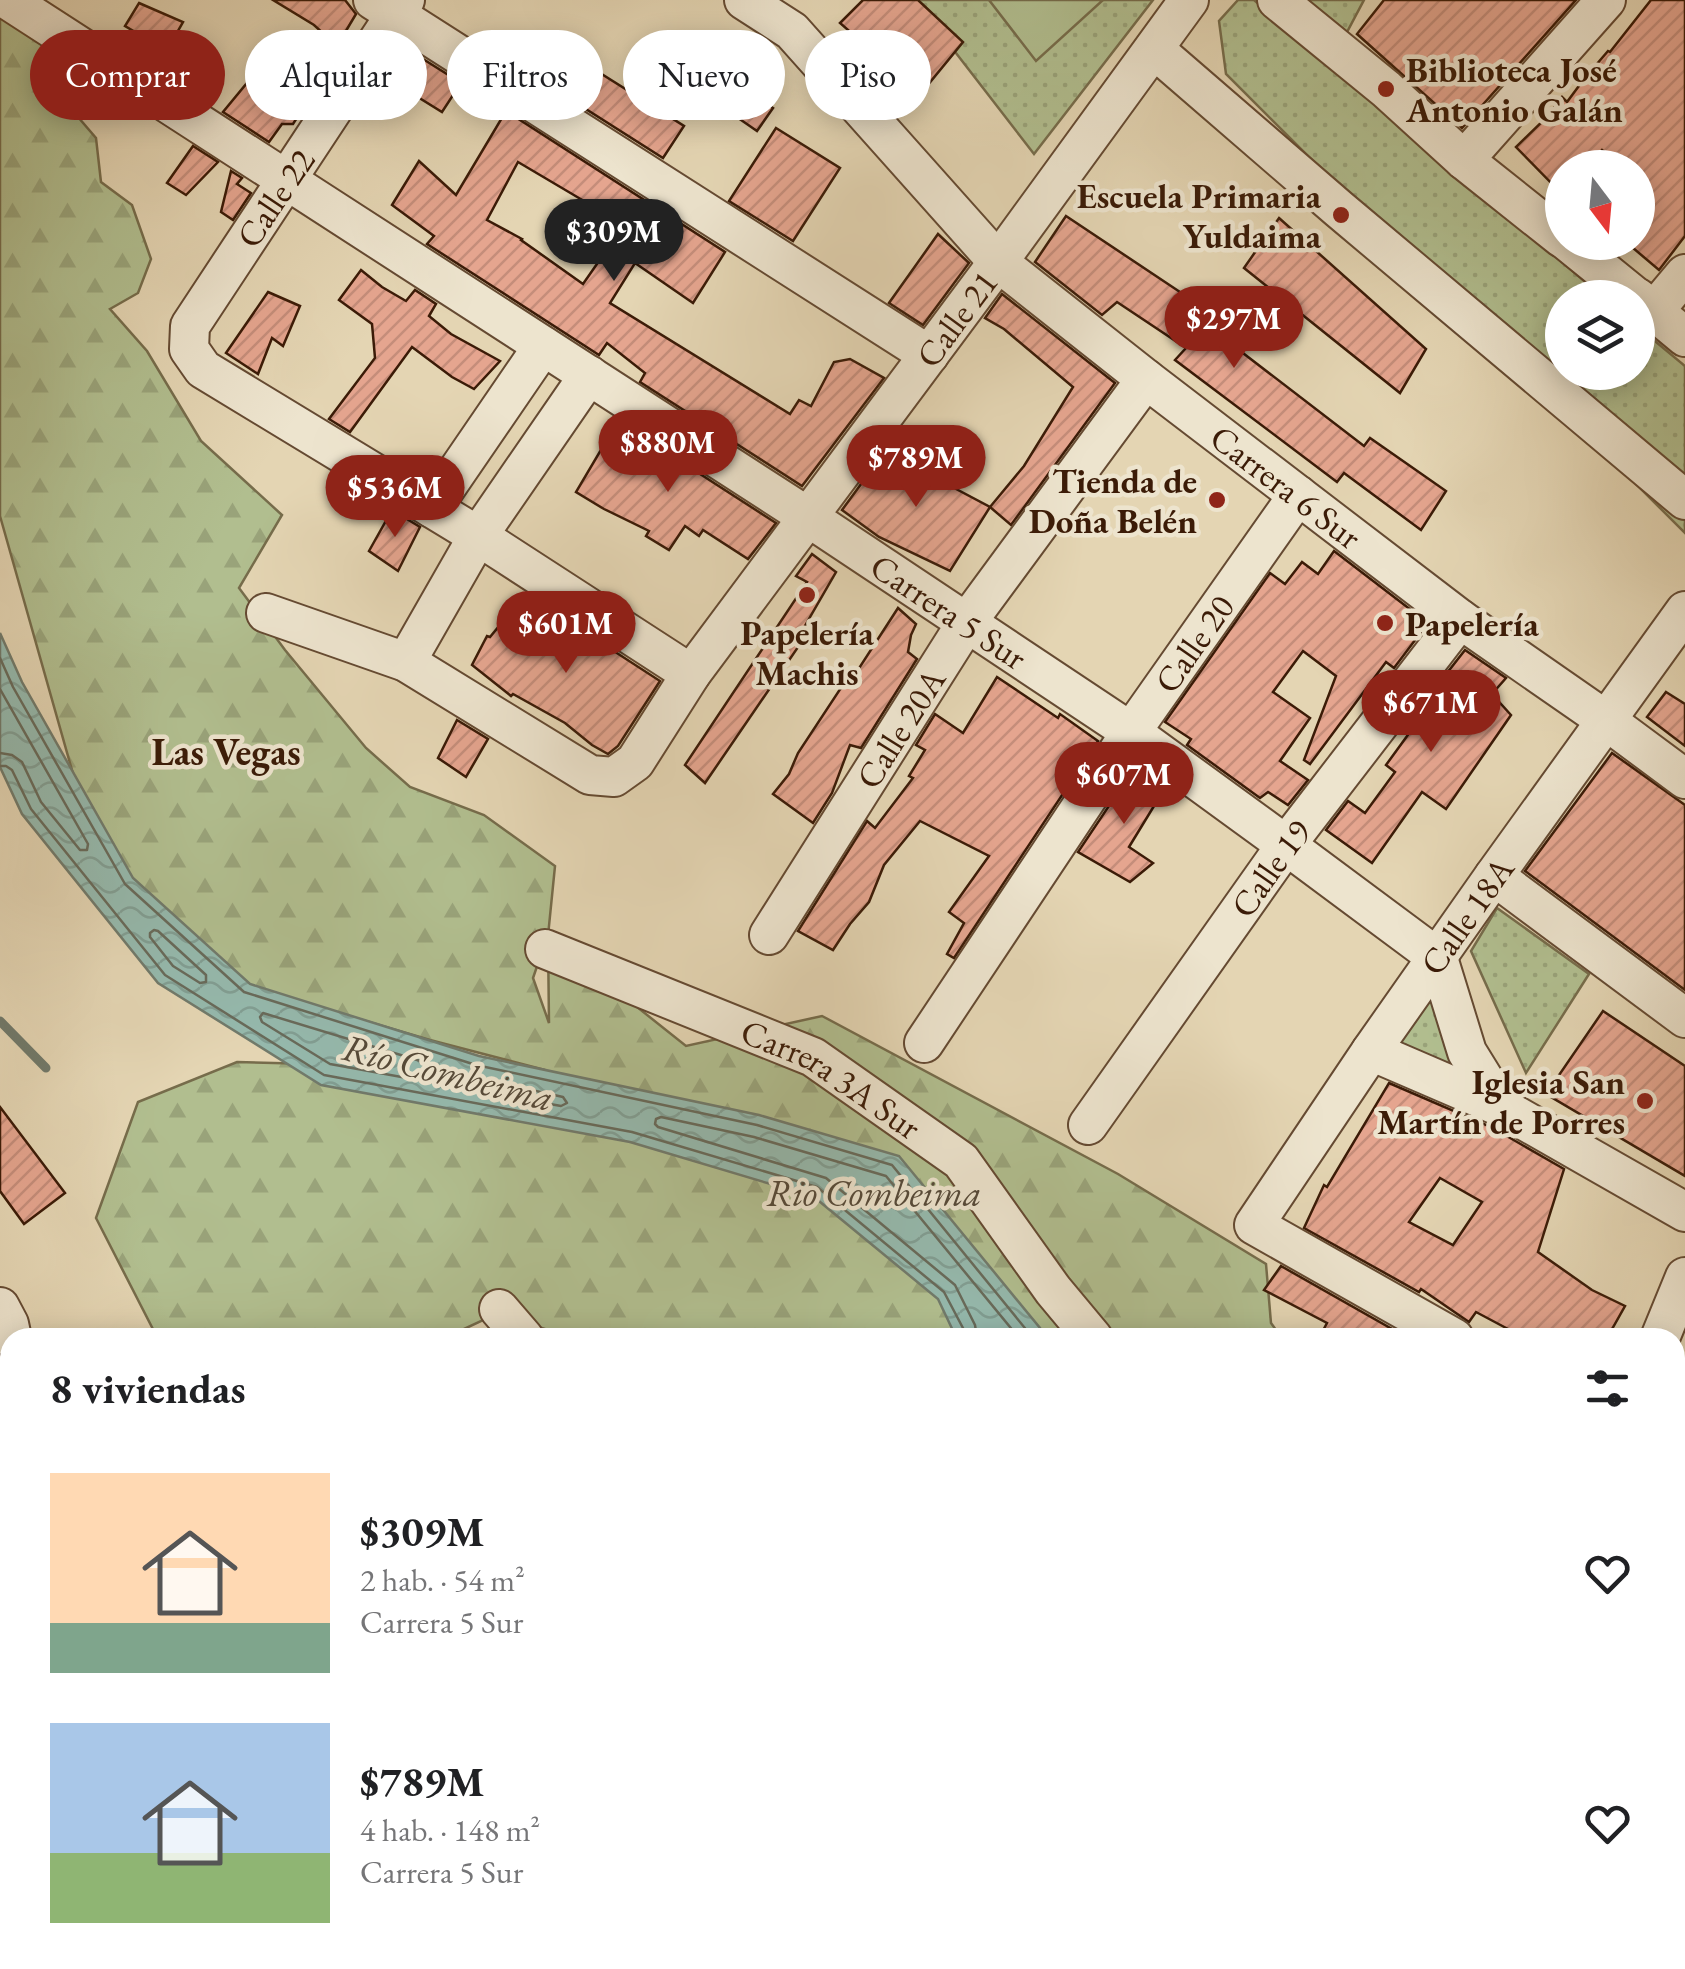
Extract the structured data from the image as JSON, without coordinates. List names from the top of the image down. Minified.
{"streets":{"street":["Calle 22","Calle 21","Carrera 6 Sur","Carrera 5 Sur","Calle 20","Calle 20A","Calle 19","Calle 18A","Carrera 3A Sur"]},"crossings":[["Calle 22","Carrera 5 Sur"],["Calle 21","Carrera 6 Sur"],["Calle 21","Carrera 5 Sur"],["Carrera 6 Sur","Calle 20"],["Carrera 6 Sur","Calle 20A"],["Carrera 6 Sur","Calle 19"],["Carrera 6 Sur","Calle 18A"],["Carrera 5 Sur","Calle 20"],["Carrera 5 Sur","Calle 20A"],["Carrera 5 Sur","Calle 19"],["Carrera 5 Sur","Calle 18A"]],"districts":["Las Vegas"],"water":["Río Combeima","Rio Combeima"],"places":["Biblioteca José Antonio Galán","Escuela Primaria Yuldaima","Tienda de Doña Belén","Papelería Machis","Papelería","Iglesia San Martín de Porres"],"north":"bottom","page":{"chip":["Comprar","Alquilar","Filtros","Nuevo","Piso"],"price":["$309M","$297M","$880M","$789M","$536M","$601M","$671M","$607M"],"heading":"8 viviendas","list":[{"name":"$309M","note":"2 hab. · 54 m² · Carrera 5 Sur"},{"name":"$789M","note":"4 hab. · 148 m² · Carrera 5 Sur"}]}}
